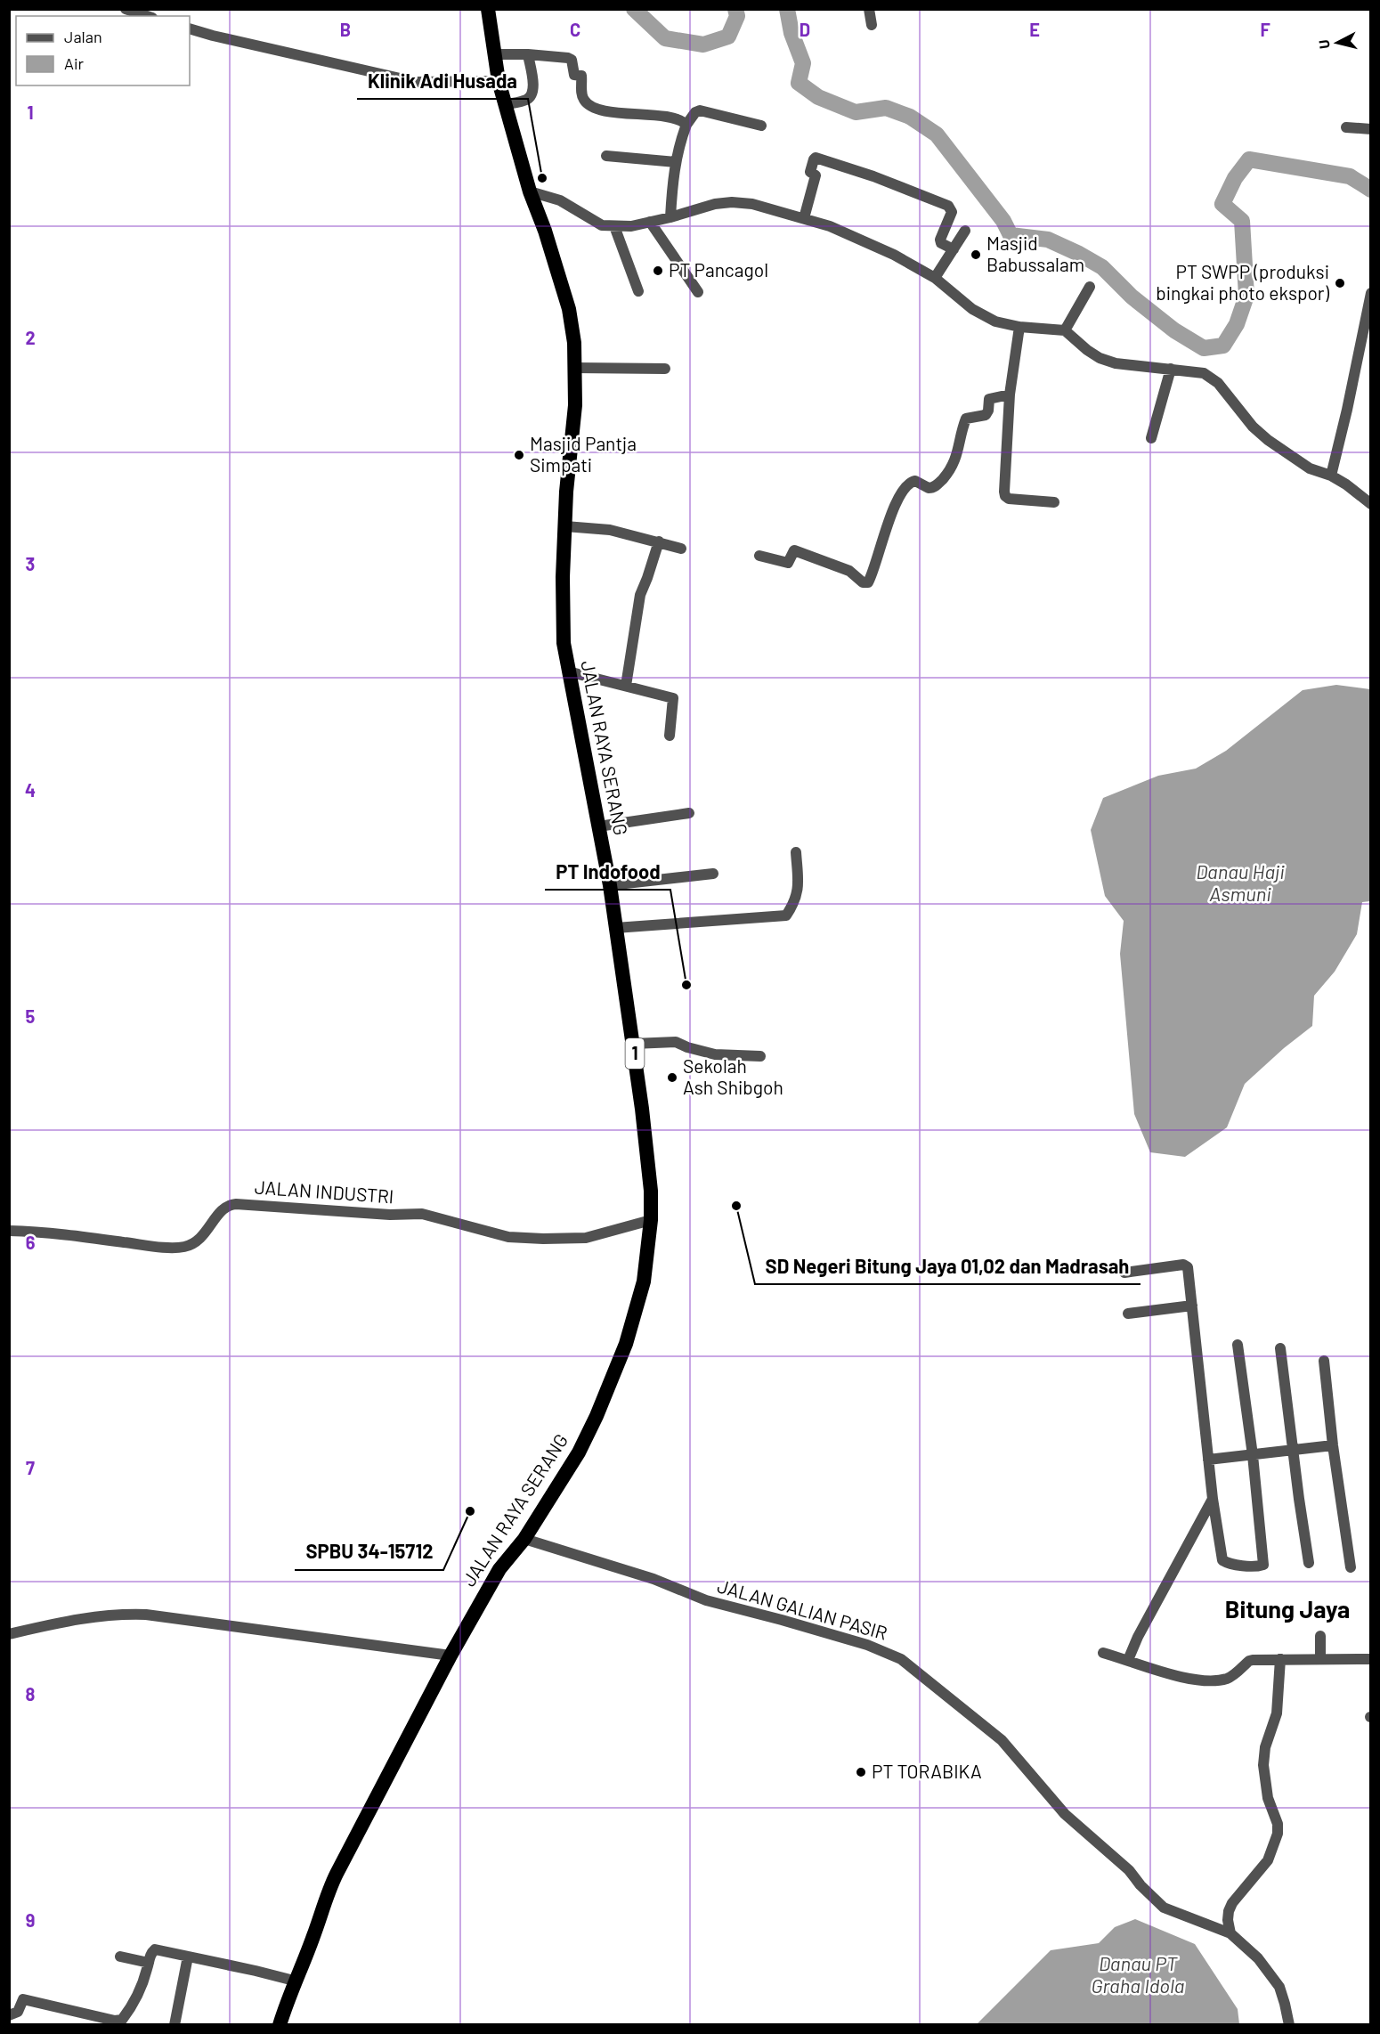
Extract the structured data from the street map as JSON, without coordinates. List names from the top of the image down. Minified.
{"streets":{"highway":["JALAN RAYA SERANG","1"],"street":["JALAN INDUSTRI","JALAN GALIAN PASIR"]},"crossings":[["JALAN RAYA SERANG","JALAN INDUSTRI"],["JALAN RAYA SERANG","JALAN GALIAN PASIR"]],"districts":["Bitung Jaya"],"water":["Danau Haji Asmuni","Danau PT Graha Idola"],"places":["Klinik Adi Husada","Masjid Babussalam","PT Pancagol","PT SWPP (produksi bingkai photo ekspor)","Masjid Pantja Simpati","PT Indofood","Sekolah Ash Shibgoh","SD Negeri Bitung Jaya 01,02 dan Madrasah","SPBU 34-15712","PT TORABIKA"],"legend":["Jalan","Air"],"north":"left","grid":{"columns":["B","C","D","E","F"],"rows":["1","2","3","4","5","6","7","8","9"]}}
